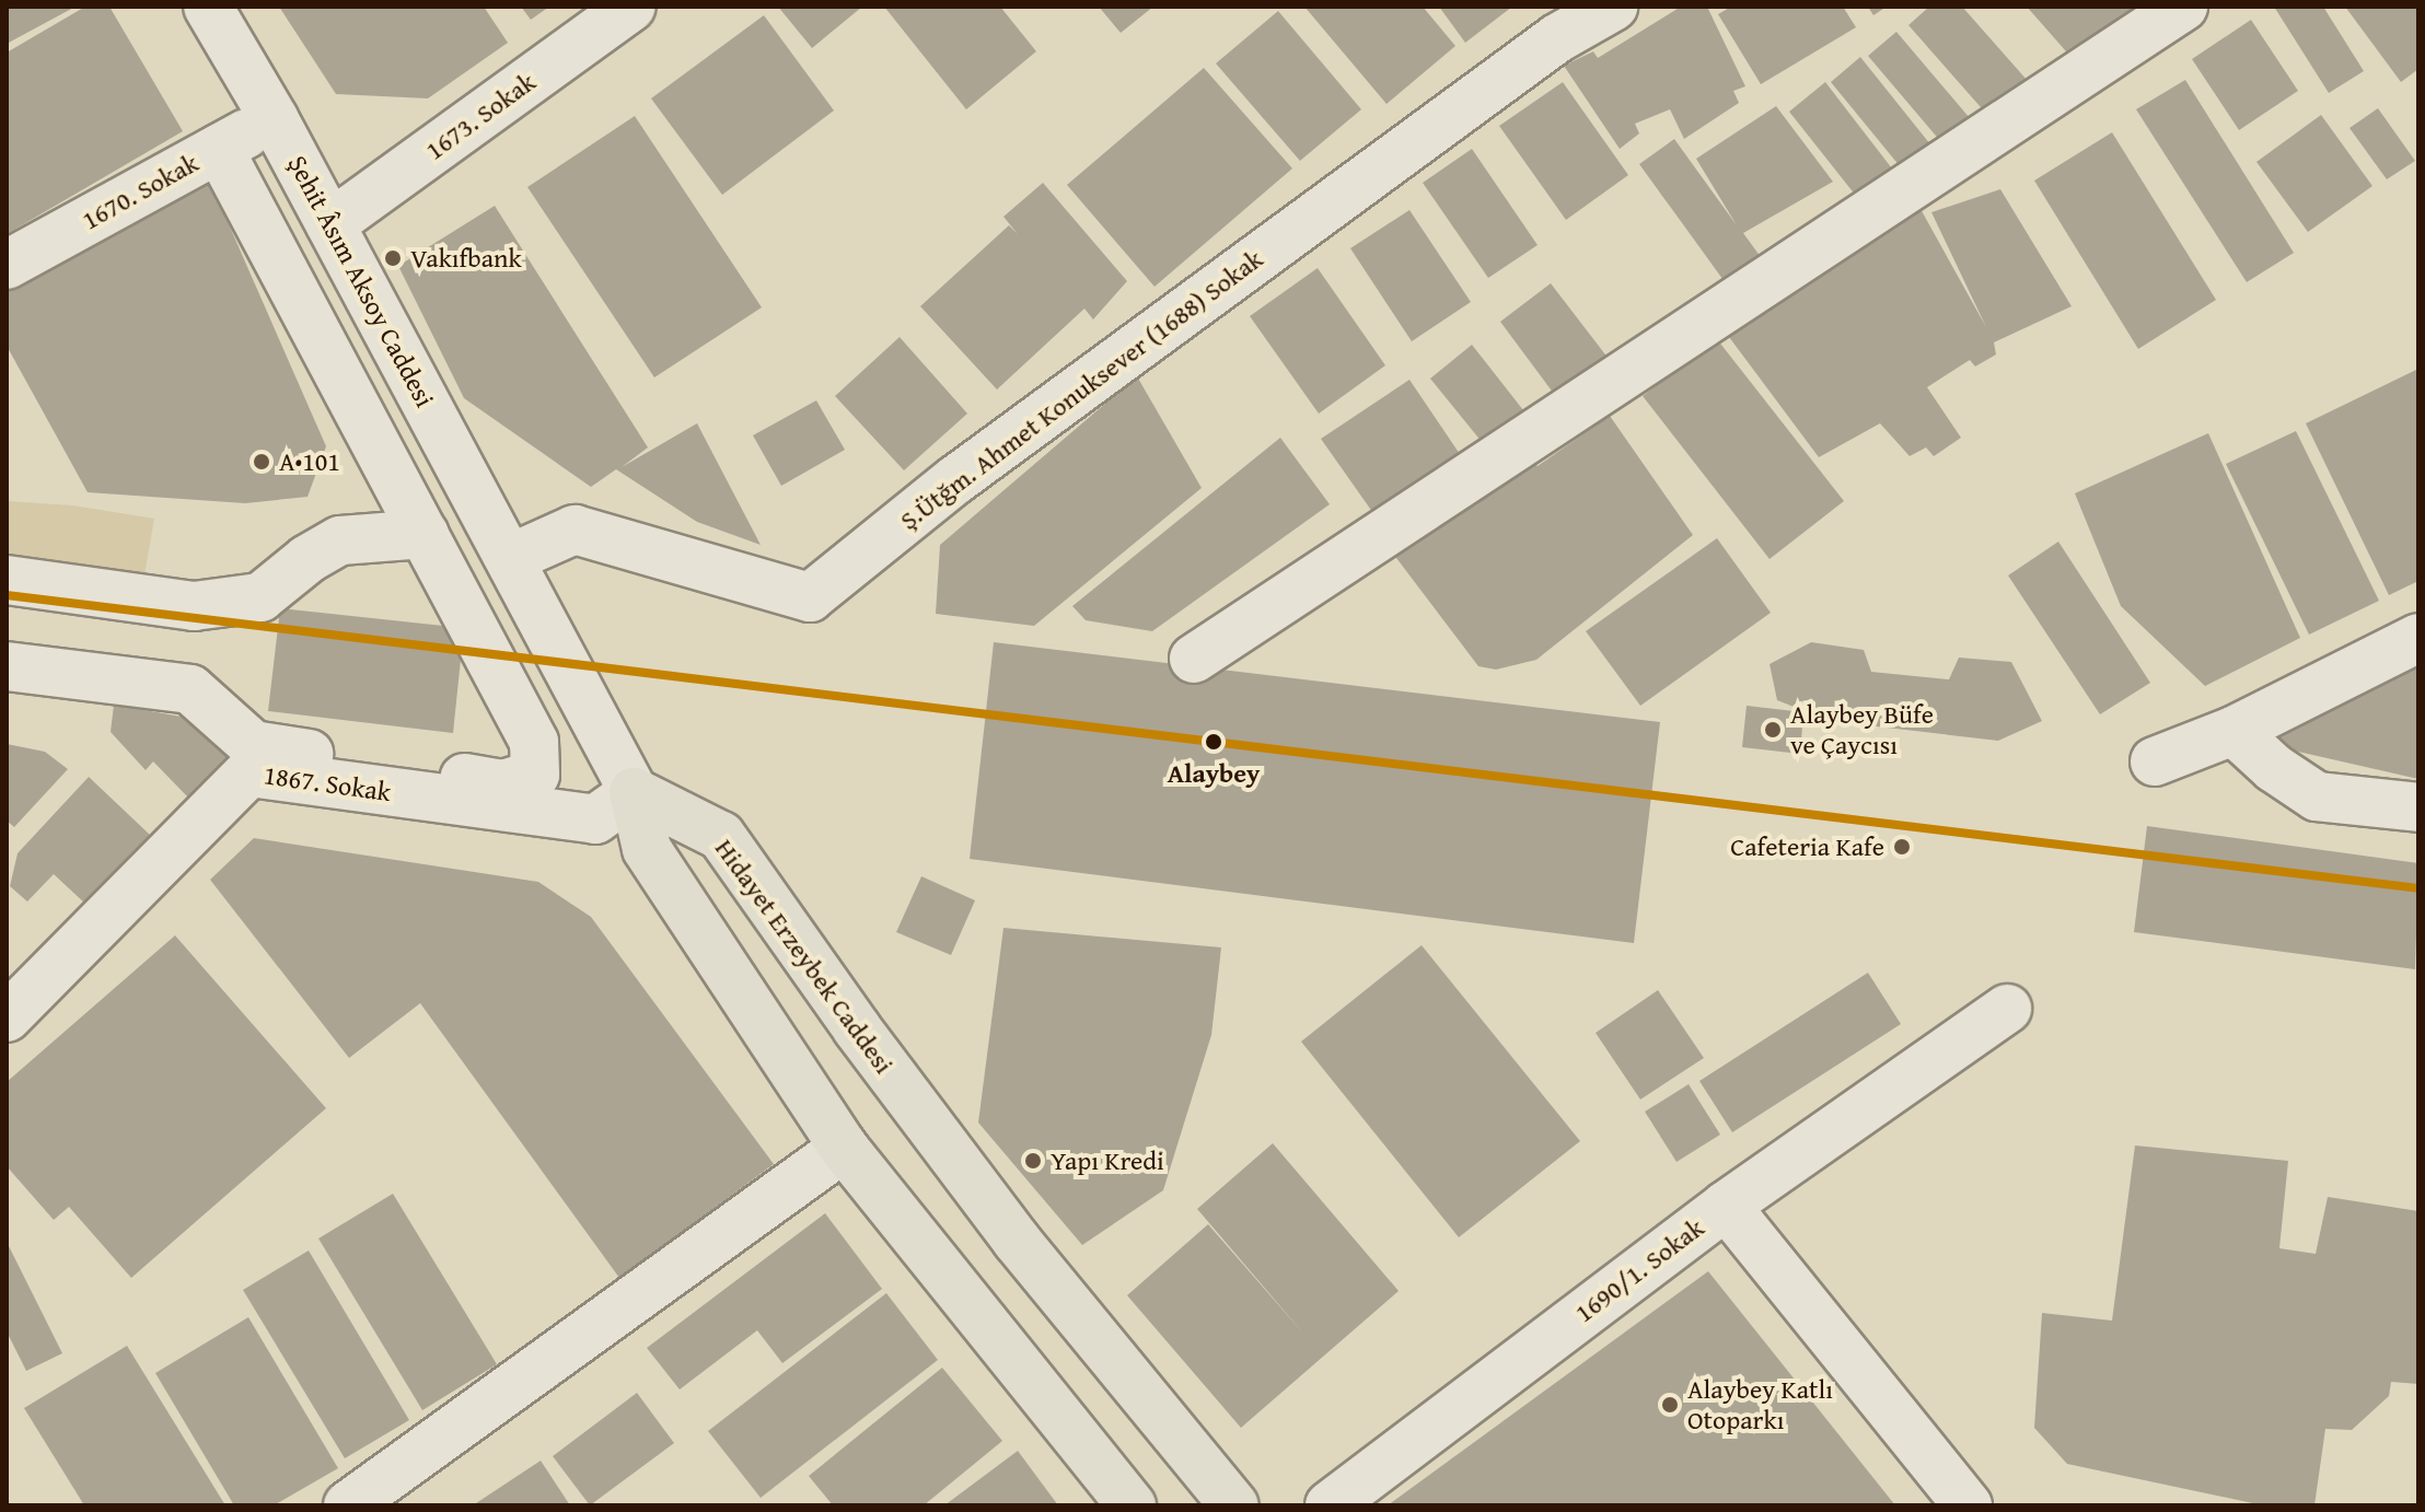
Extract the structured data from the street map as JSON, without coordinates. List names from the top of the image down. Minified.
{"streets":{"main road":["Hidayet Erzeybek Caddesi"],"street":["1673. Sokak","1670. Sokak","Şehit Âsım Aksoy Caddesi","Ş.Ütğm. Ahmet Konuksever (1688) Sokak","1867. Sokak","1690/1. Sokak"]},"crossings":[["1673. Sokak","Şehit Âsım Aksoy Caddesi"],["1670. Sokak","Şehit Âsım Aksoy Caddesi"],["Şehit Âsım Aksoy Caddesi","Ş.Ütğm. Ahmet Konuksever (1688) Sokak"],["Şehit Âsım Aksoy Caddesi","1867. Sokak"],["Şehit Âsım Aksoy Caddesi","Hidayet Erzeybek Caddesi"],["1867. Sokak","Hidayet Erzeybek Caddesi"]],"places":["Vakıfbank","A•101","Alaybey Büfe ve Çaycısı","Alaybey","Cafeteria Kafe","Yapı Kredi","Alaybey Katlı Otoparkı"]}
